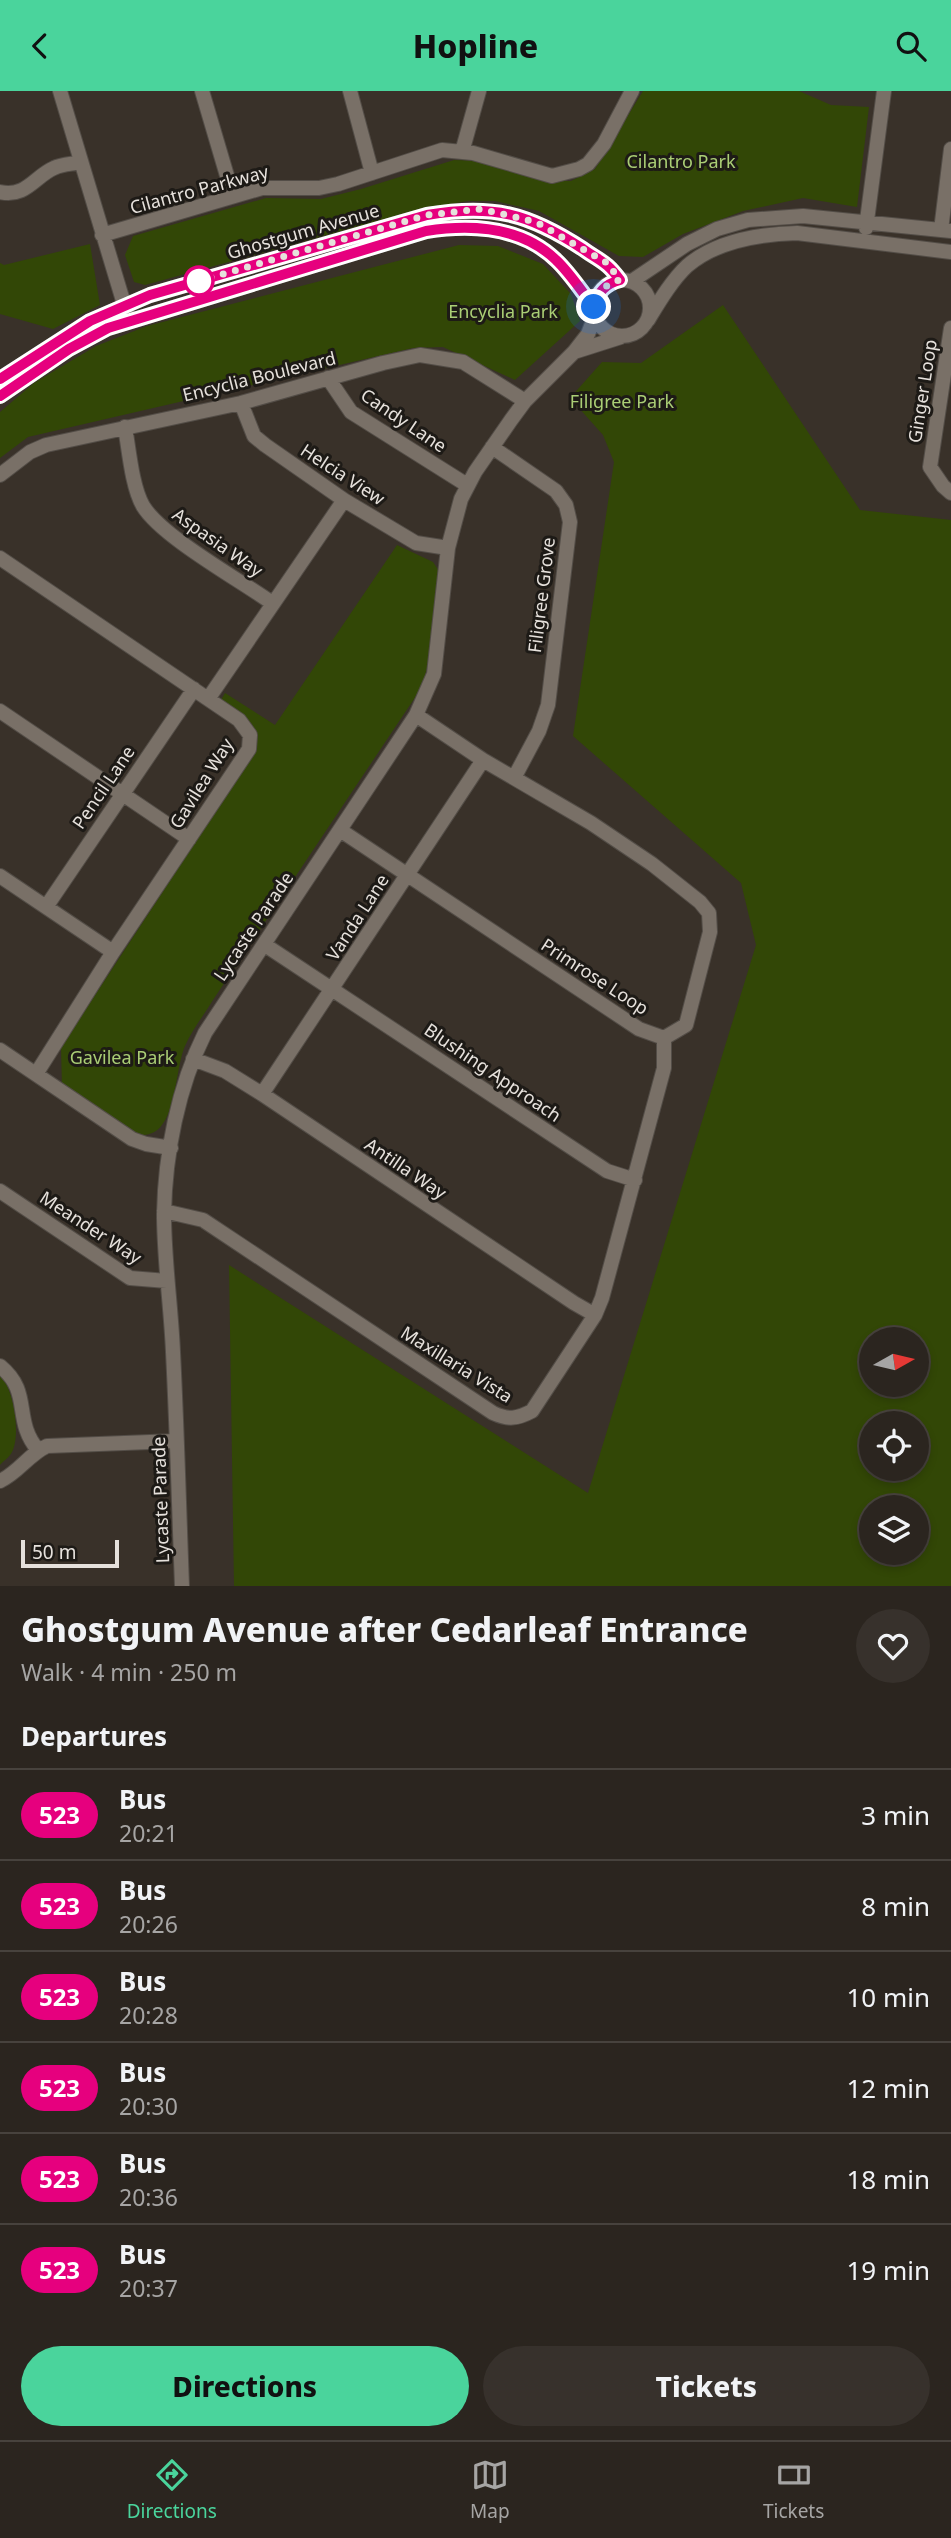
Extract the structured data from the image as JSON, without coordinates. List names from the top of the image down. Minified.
{"streets":{"street":["Cilantro Parkway","Ghostgum Avenue","Encyclia Boulevard","Ginger Loop","Candy Lane","Helcia View","Aspasia Way","Filigree Grove","Gavilea Way","Pencil Lane","Vanda Lane","Lycaste Parade","Primrose Loop","Blushing Approach","Antilla Way","Meander Way","Maxillaria Vista"]},"crossings":[["Ghostgum Avenue","Lycaste Parade"],["Encyclia Boulevard","Candy Lane"],["Encyclia Boulevard","Helcia View"],["Encyclia Boulevard","Aspasia Way"],["Encyclia Boulevard","Lycaste Parade"],["Candy Lane","Lycaste Parade"],["Helcia View","Lycaste Parade"],["Filigree Grove","Lycaste Parade"],["Gavilea Way","Pencil Lane"],["Vanda Lane","Primrose Loop"],["Vanda Lane","Blushing Approach"],["Vanda Lane","Antilla Way"],["Lycaste Parade","Primrose Loop"],["Lycaste Parade","Blushing Approach"],["Lycaste Parade","Antilla Way"],["Lycaste Parade","Meander Way"],["Lycaste Parade","Maxillaria Vista"],["Primrose Loop","Maxillaria Vista"],["Blushing Approach","Maxillaria Vista"],["Antilla Way","Maxillaria Vista"]],"parks":["Cilantro Park","Encyclia Park","Filigree Park","Gavilea Park"],"lines":["bus line 523"],"scale_bar":"50 m","north":"right","page":{"header":"Hopline","scale":"50 m","heading":[["Ghostgum Avenue after Cedarleaf Entrance","Walk · 4 min · 250 m"],"Departures"],"list":[{"mark":"523","name":"Bus","note":"20:21","value":"3 min"},{"mark":"523","name":"Bus","note":"20:26","value":"8 min"},{"mark":"523","name":"Bus","note":"20:28","value":"10 min"},{"mark":"523","name":"Bus","note":"20:30","value":"12 min"},{"mark":"523","name":"Bus","note":"20:36","value":"18 min"},{"mark":"523","name":"Bus","note":"20:37","value":"19 min"}],"buttons":["Directions","Tickets"],"tabs":["Directions","Map","Tickets"]}}
